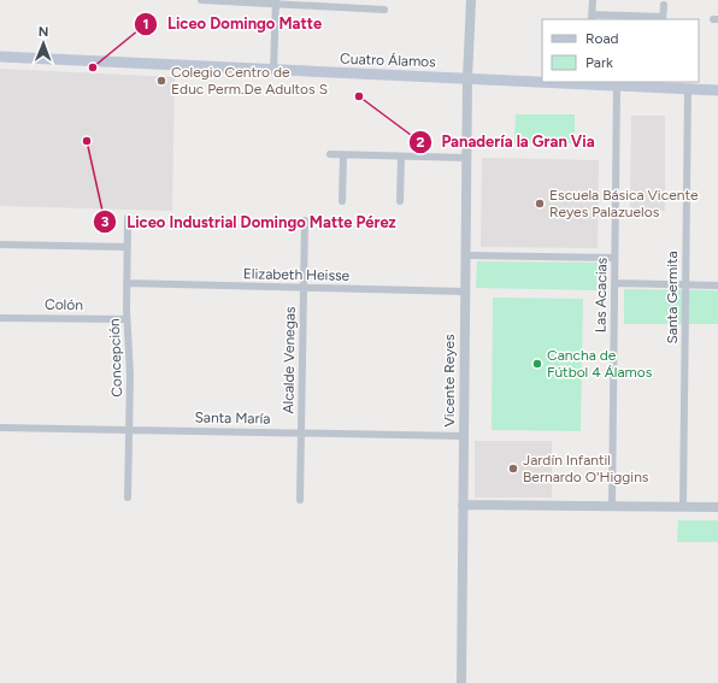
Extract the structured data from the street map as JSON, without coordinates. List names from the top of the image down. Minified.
{"streets":{"main road":["Cuatro Álamos"],"street":["Elizabeth Heisse","Las Acacias","Santa Germita","Colón","Concepción","Alcalde Venegas","Vicente Reyes","Santa María"]},"crossings":[["Cuatro Álamos","Las Acacias"],["Cuatro Álamos","Santa Germita"],["Cuatro Álamos","Vicente Reyes"],["Elizabeth Heisse","Concepción"],["Elizabeth Heisse","Alcalde Venegas"],["Elizabeth Heisse","Vicente Reyes"],["Colón","Concepción"],["Concepción","Santa María"],["Alcalde Venegas","Santa María"],["Vicente Reyes","Santa María"]],"places":["Liceo Domingo Matte","Colegio Centro de Educ Perm.De Adultos S","Panadería la Gran Via","Liceo Industrial Domingo Matte Pérez","Escuela Básica Vicente Reyes Palazuelos","Cancha de Fútbol 4 Álamos","Jardín Infantil Bernardo O'Higgins"],"legend":["Road","Park"],"north":"top"}
